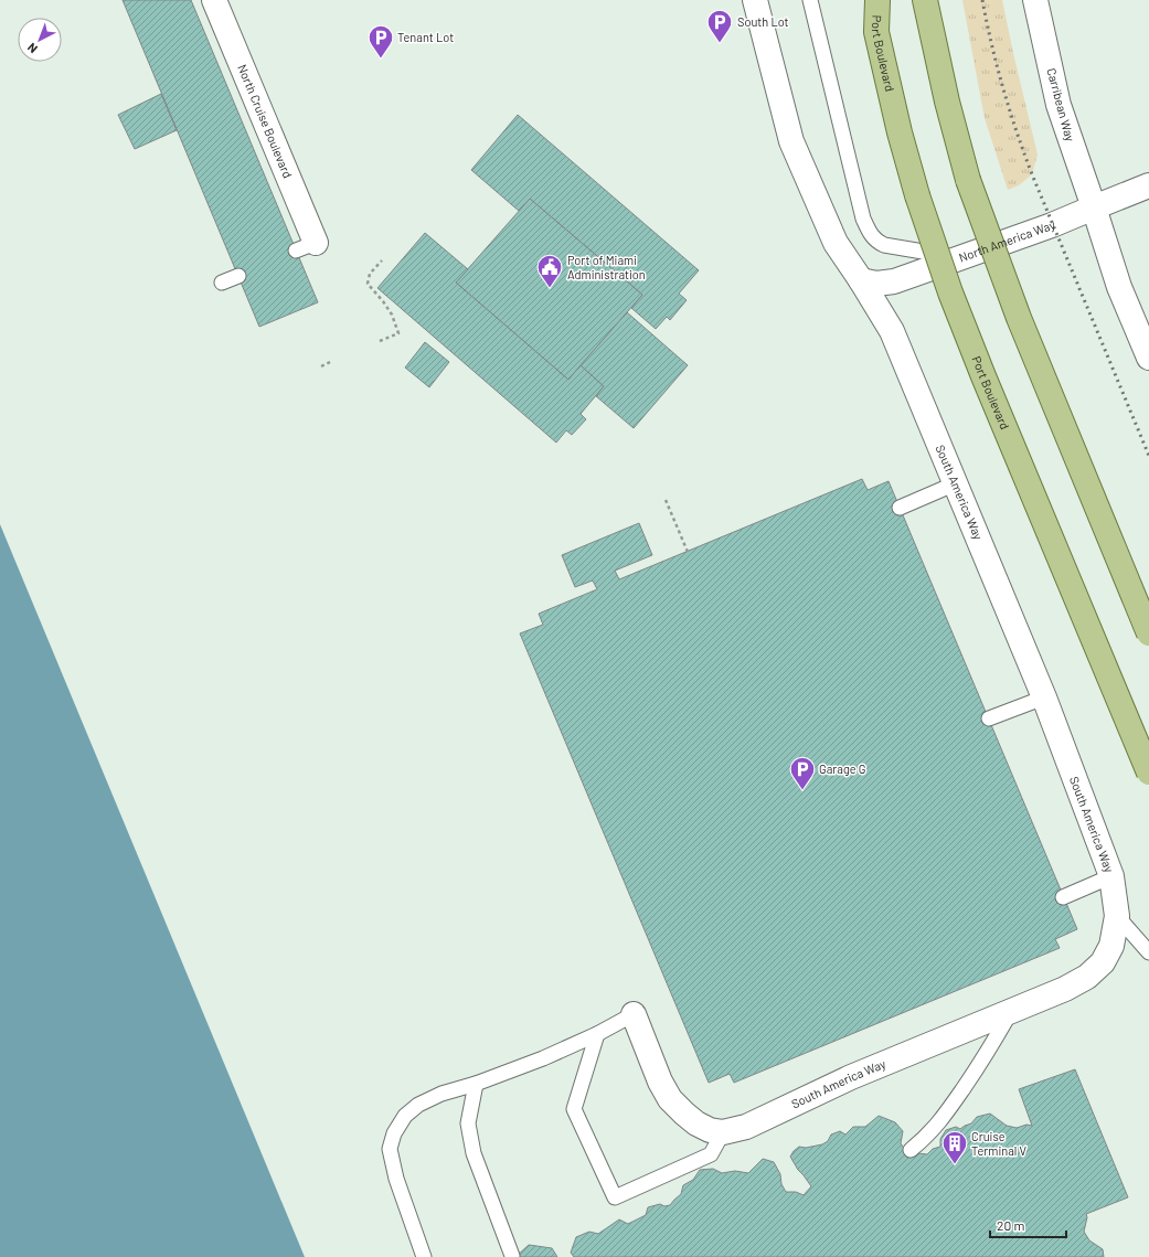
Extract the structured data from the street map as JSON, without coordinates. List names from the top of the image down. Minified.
{"streets":{"main road":["Port Boulevard"],"street":["Carribean Way","North Cruise Boulevard","North America Way","South America Way"]},"crossings":[["Carribean Way","North America Way"],["North America Way","South America Way"]],"places":{"parking":["South Lot","Tenant Lot","Garage G"],"public building":["Port of Miami Administration"],"building":["Cruise Terminal V"]},"scale_bar":"20 m","north":"bottom left"}
